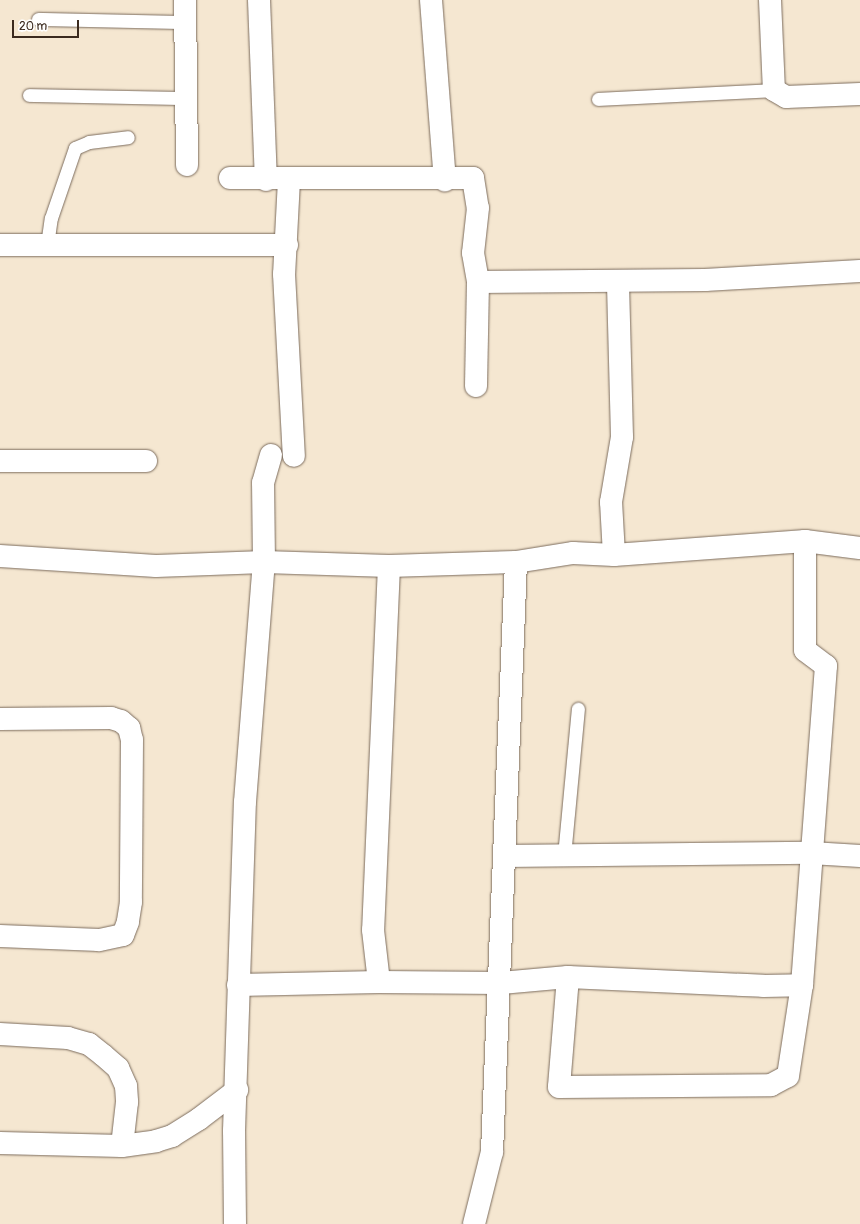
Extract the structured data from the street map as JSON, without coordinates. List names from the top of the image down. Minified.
{"scale_bar":"20 m"}
